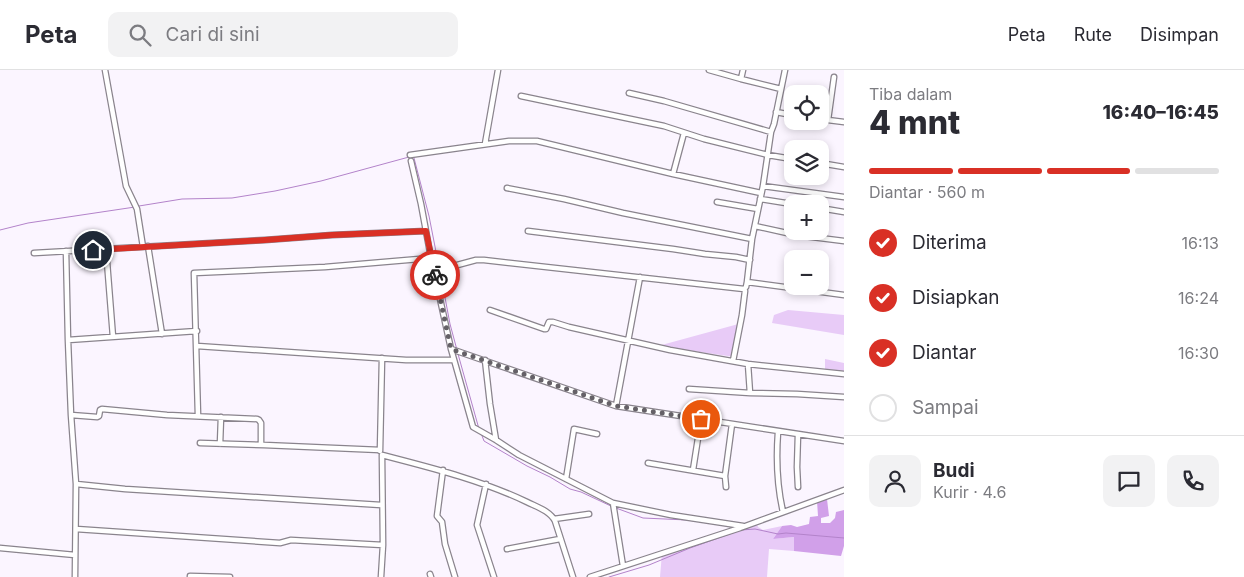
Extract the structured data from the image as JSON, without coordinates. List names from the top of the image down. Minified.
{"page":{"header":"Peta","search":"Cari di sini","nav":["Peta","Rute","Disimpan"],"heading":["4 mnt","Tiba dalam","16:40–16:45"],"panel":["Budi","Kurir · 4.6"],"map_buttons":["+","−"],"bar":"Diantar · 560 m","list":[["Diterima","16:13"],["Disiapkan","16:24"],["Diantar","16:30"],"Sampai"]}}
